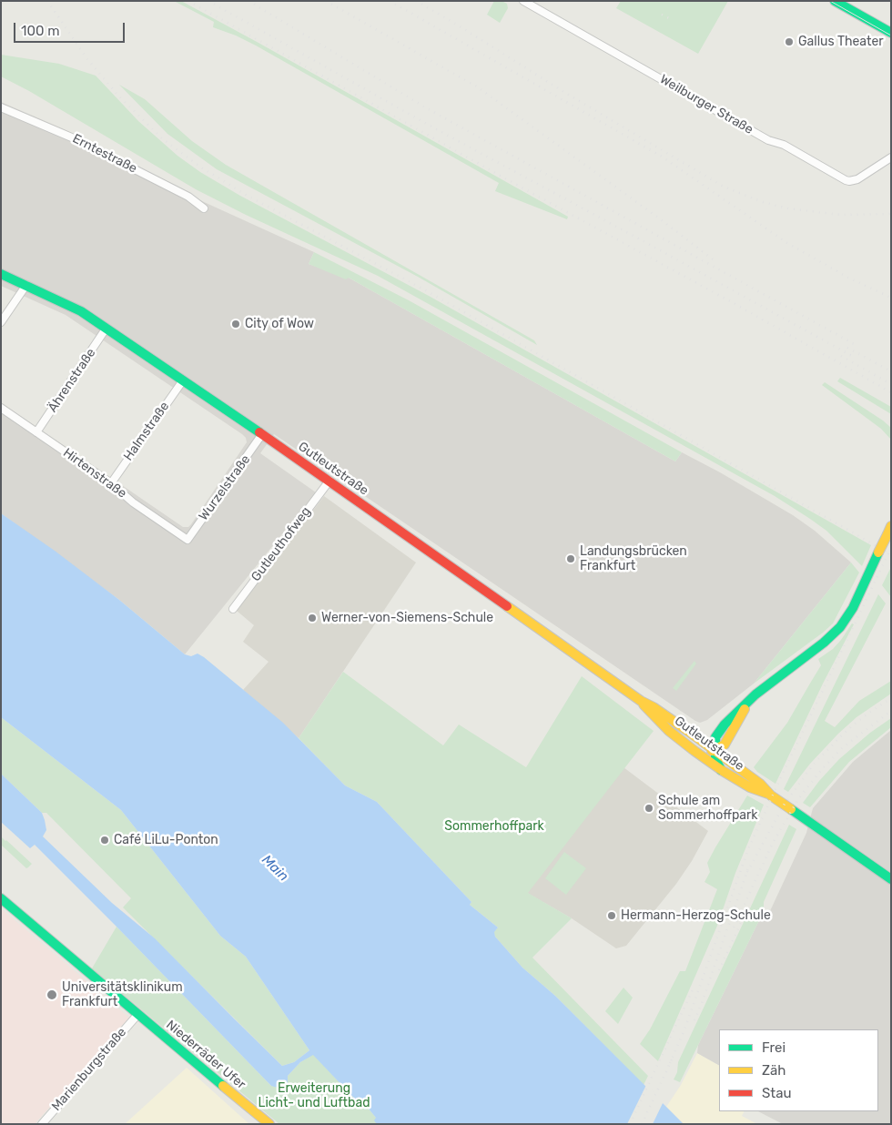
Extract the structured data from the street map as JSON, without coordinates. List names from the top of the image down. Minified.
{"streets":{"main road":["Gutleutstraße","Niederräder Ufer"],"street":["Weilburger Straße","Erntestraße","Ährenstraße","Halmstraße","Hirtenstraße","Wurzelstraße","Gutleuthofweg","Marienburgstraße"]},"crossings":[["Ährenstraße","Gutleutstraße"],["Ährenstraße","Hirtenstraße"],["Halmstraße","Gutleutstraße"],["Halmstraße","Hirtenstraße"],["Gutleutstraße","Wurzelstraße"],["Gutleutstraße","Gutleuthofweg"],["Hirtenstraße","Wurzelstraße"],["Niederräder Ufer","Marienburgstraße"]],"water":["Main"],"parks":["Sommerhoffpark","Erweiterung Licht- und Luftbad"],"places":["Gallus Theater","City of Wow","Landungsbrücken Frankfurt","Werner-von-Siemens-Schule","Schule am Sommerhoffpark","Café LiLu-Ponton","Hermann-Herzog-Schule","Universitätsklinikum Frankfurt"],"legend":["Frei","Zäh","Stau"],"scale_bar":"100 m"}
